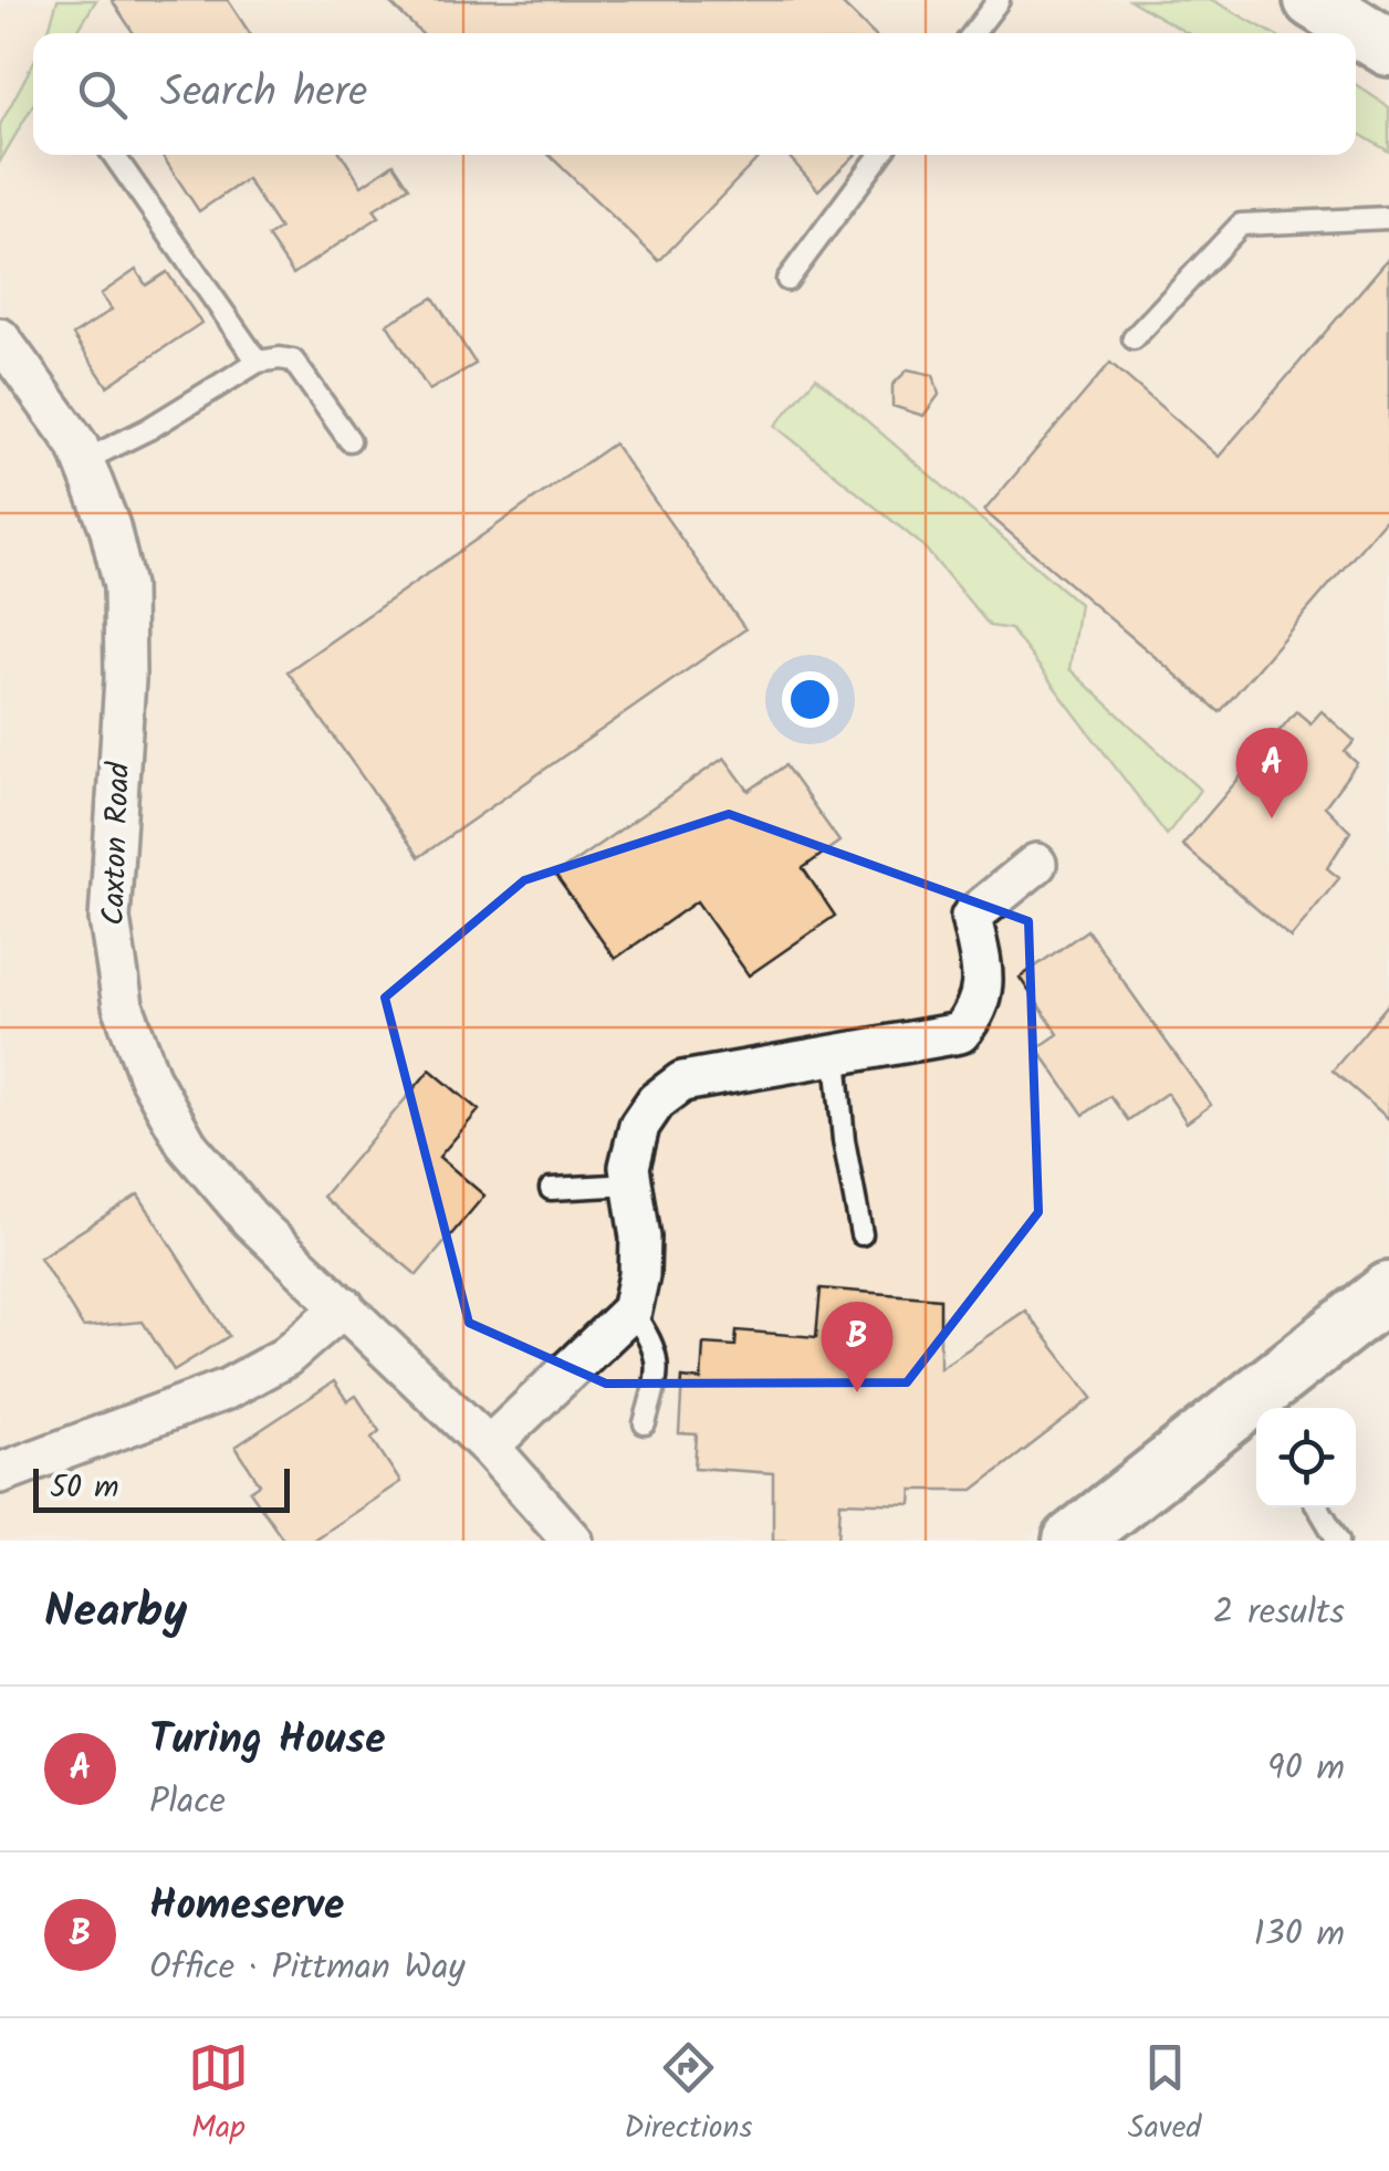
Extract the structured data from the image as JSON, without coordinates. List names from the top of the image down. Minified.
{"streets":{"street":["Caxton Road"]},"scale_bar":"50 m","page":{"search":"Search here","pins":["A","B"],"scale":"50 m","heading":["Nearby","2 results"],"list":[{"mark":"A","name":"Turing House","note":"Place","value":"90 m"},{"mark":"B","name":"Homeserve","note":"Office · Pittman Way","value":"130 m"}],"nav":["Map","Directions","Saved"]}}
